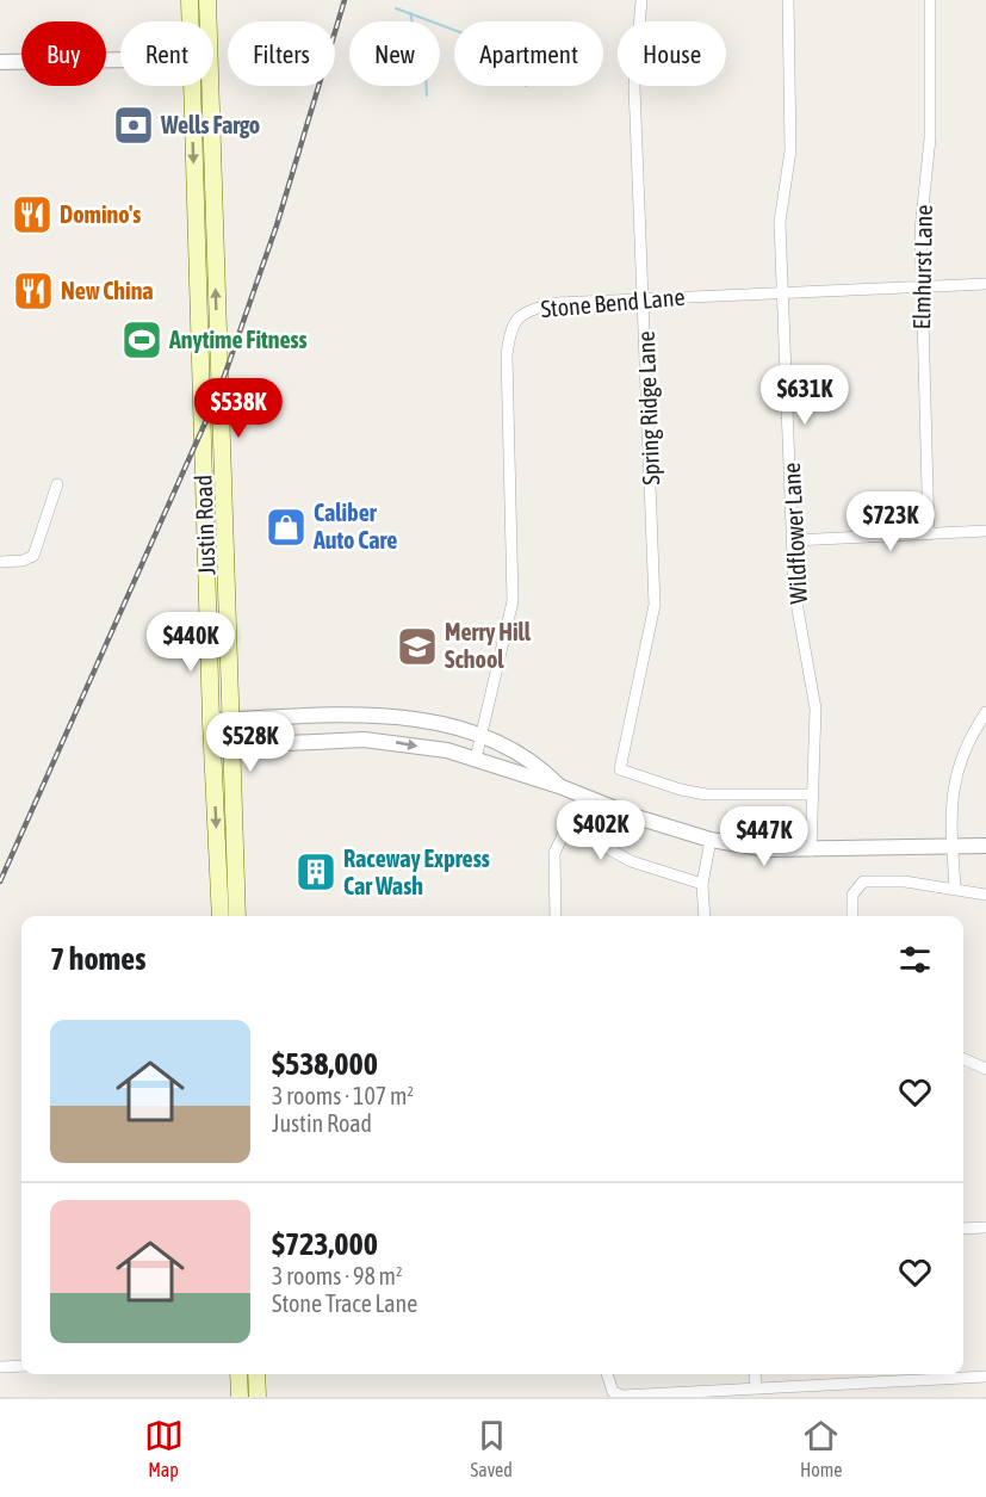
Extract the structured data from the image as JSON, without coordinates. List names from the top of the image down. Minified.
{"streets":{"main road":["Justin Road"],"street":["Elmhurst Lane","Stone Bend Lane","Spring Ridge Lane","Wildflower Lane"]},"crossings":[["Elmhurst Lane","Stone Bend Lane"],["Stone Bend Lane","Spring Ridge Lane"],["Stone Bend Lane","Wildflower Lane"],["Spring Ridge Lane","Wildflower Lane"]],"places":{"bank":["Wells Fargo"],"restaurant":["Domino's","New China"],"sports":["Anytime Fitness"],"shop":["Caliber Auto Care"],"school or university":["Merry Hill School"],"building":["Raceway Express Car Wash"]},"page":{"chip":["Buy","Rent","Filters","New","Apartment","House"],"price":["$631K","$538K","$723K","$440K","$528K","$402K","$447K"],"heading":"7 homes","list":[{"name":"$538,000","note":"3 rooms · 107 m² · Justin Road"},{"name":"$723,000","note":"3 rooms · 98 m² · Stone Trace Lane"}],"tabs":["Map","Saved","Home"]}}
